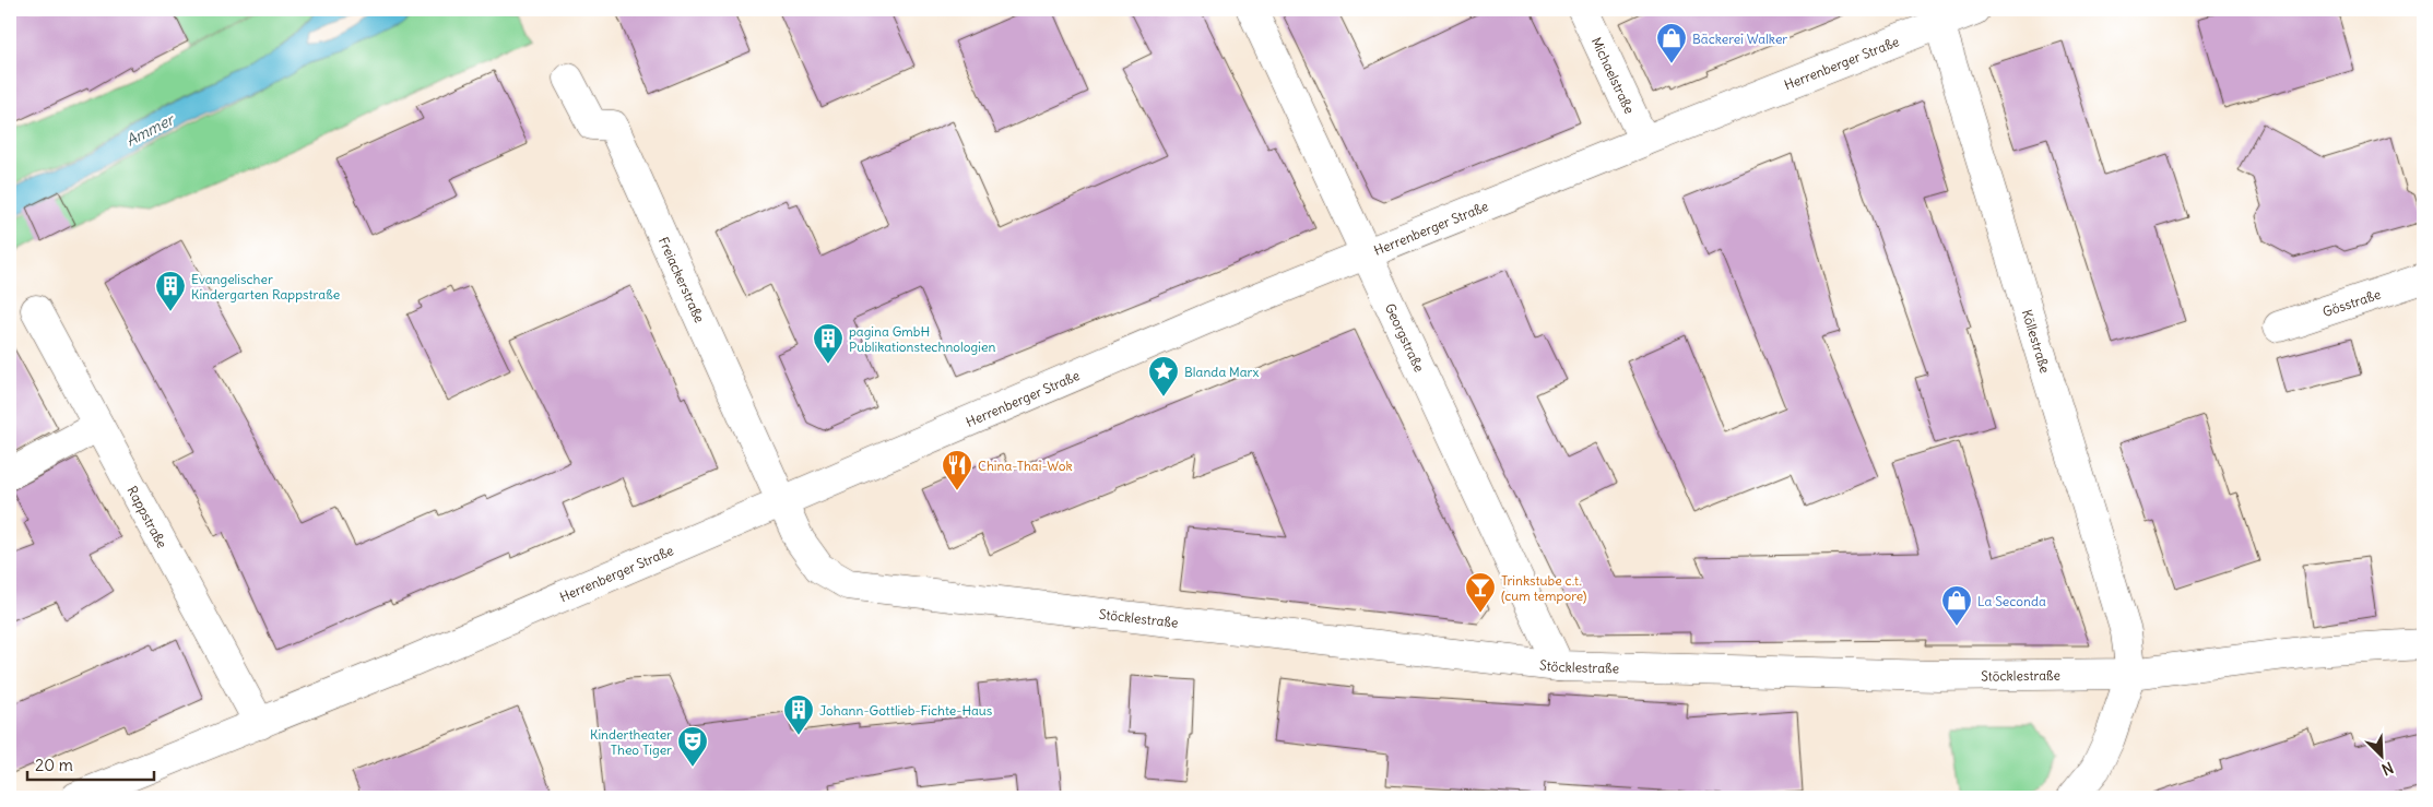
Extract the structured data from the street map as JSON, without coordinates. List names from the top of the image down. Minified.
{"streets":{"street":["Herrenberger Straße","Michaelstraße","Freiackerstraße","Gösstraße","Georgstraße","Köllestraße","Rappstraße","Stöcklestraße"]},"crossings":[["Herrenberger Straße","Michaelstraße"],["Herrenberger Straße","Freiackerstraße"],["Herrenberger Straße","Georgstraße"],["Herrenberger Straße","Köllestraße"],["Herrenberger Straße","Rappstraße"],["Herrenberger Straße","Stöcklestraße"],["Freiackerstraße","Stöcklestraße"],["Georgstraße","Stöcklestraße"],["Köllestraße","Stöcklestraße"]],"water":["Ammer"],"places":{"shop":["Bäckerei Walker","La Seconda"],"building":["Evangelischer Kindergarten Rappstraße","pagina GmbH Publikationstechnologien","Johann-Gottlieb-Fichte-Haus"],"place":["Blanda Marx"],"restaurant":["China-Thai-Wok"],"bar":["Trinkstube c.t. (cum tempore)"],"theatre":["Kindertheater Theo Tiger"]},"scale_bar":"20 m","north":"bottom right"}
